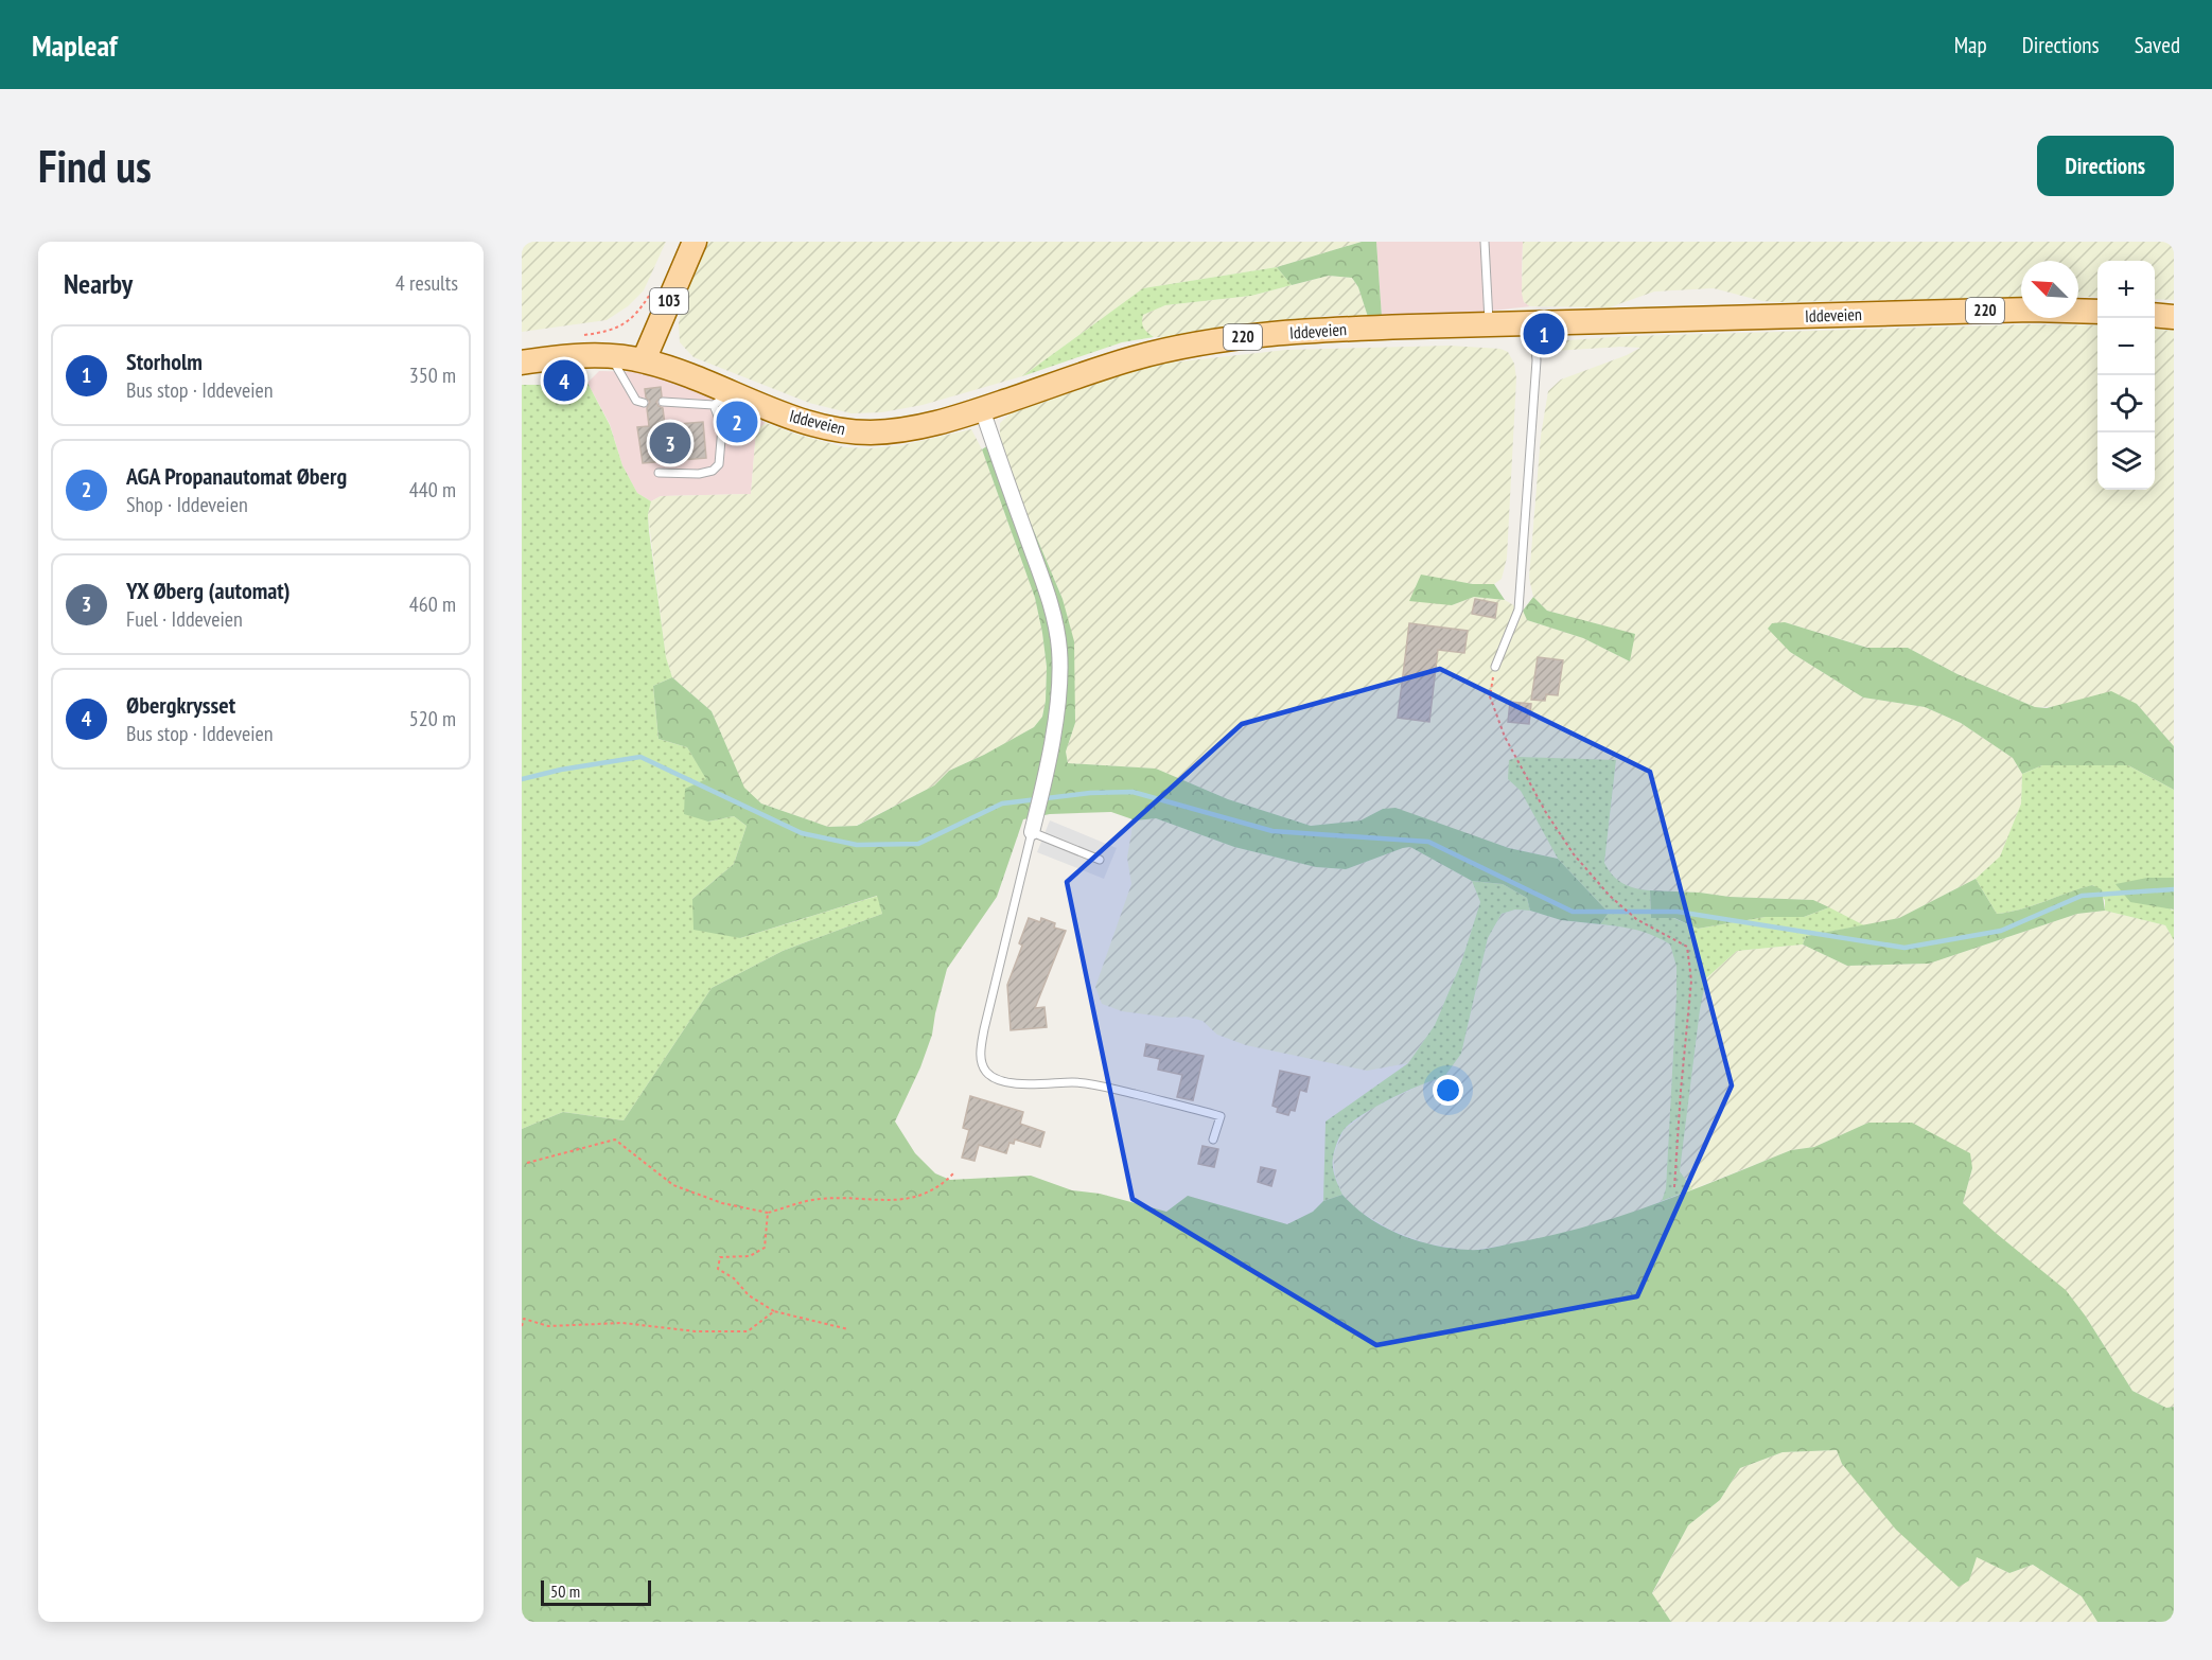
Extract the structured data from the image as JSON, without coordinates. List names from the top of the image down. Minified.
{"streets":{"main road":["103","220","Iddeveien"]},"crossings":[["103","Iddeveien"]],"scale_bar":"50 m","north":"top left","page":{"header":"Mapleaf","nav":["Map","Directions","Saved"],"buttons":"Directions","title":"Find us","heading":["Nearby","4 results"],"map_buttons":["+","−"],"pins":["1","4","2","3"],"list":[{"mark":"1","name":"Storholm","note":"Bus stop · Iddeveien","value":"350 m"},{"mark":"2","name":"AGA Propanautomat Øberg","note":"Shop · Iddeveien","value":"440 m"},{"mark":"3","name":"YX Øberg (automat)","note":"Fuel · Iddeveien","value":"460 m"},{"mark":"4","name":"Øbergkrysset","note":"Bus stop · Iddeveien","value":"520 m"}],"scale":"50 m"}}
